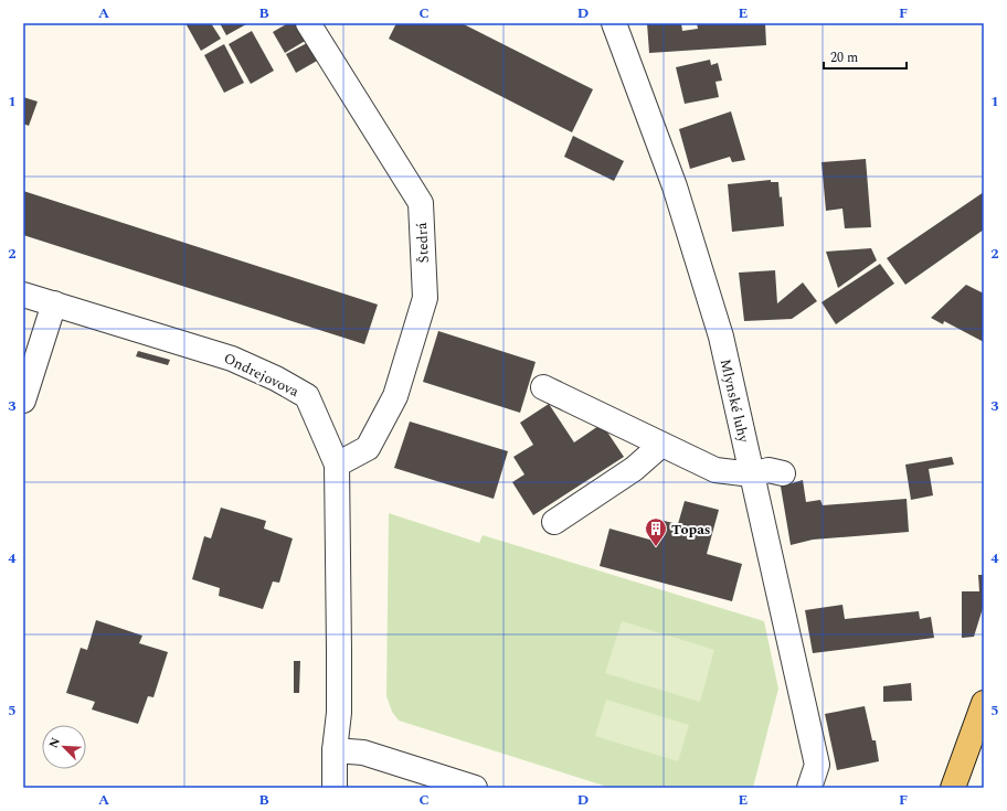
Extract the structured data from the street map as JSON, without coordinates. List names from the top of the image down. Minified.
{"streets":{"street":["Štedrá","Ondrejovova","Mlynské luhy"]},"crossings":[["Štedrá","Ondrejovova"]],"places":{"building":["Topas"]},"scale_bar":"20 m","north":"top left","grid":{"columns":["A","B","C","D","E","F"],"rows":["1","2","3","4","5"]}}
